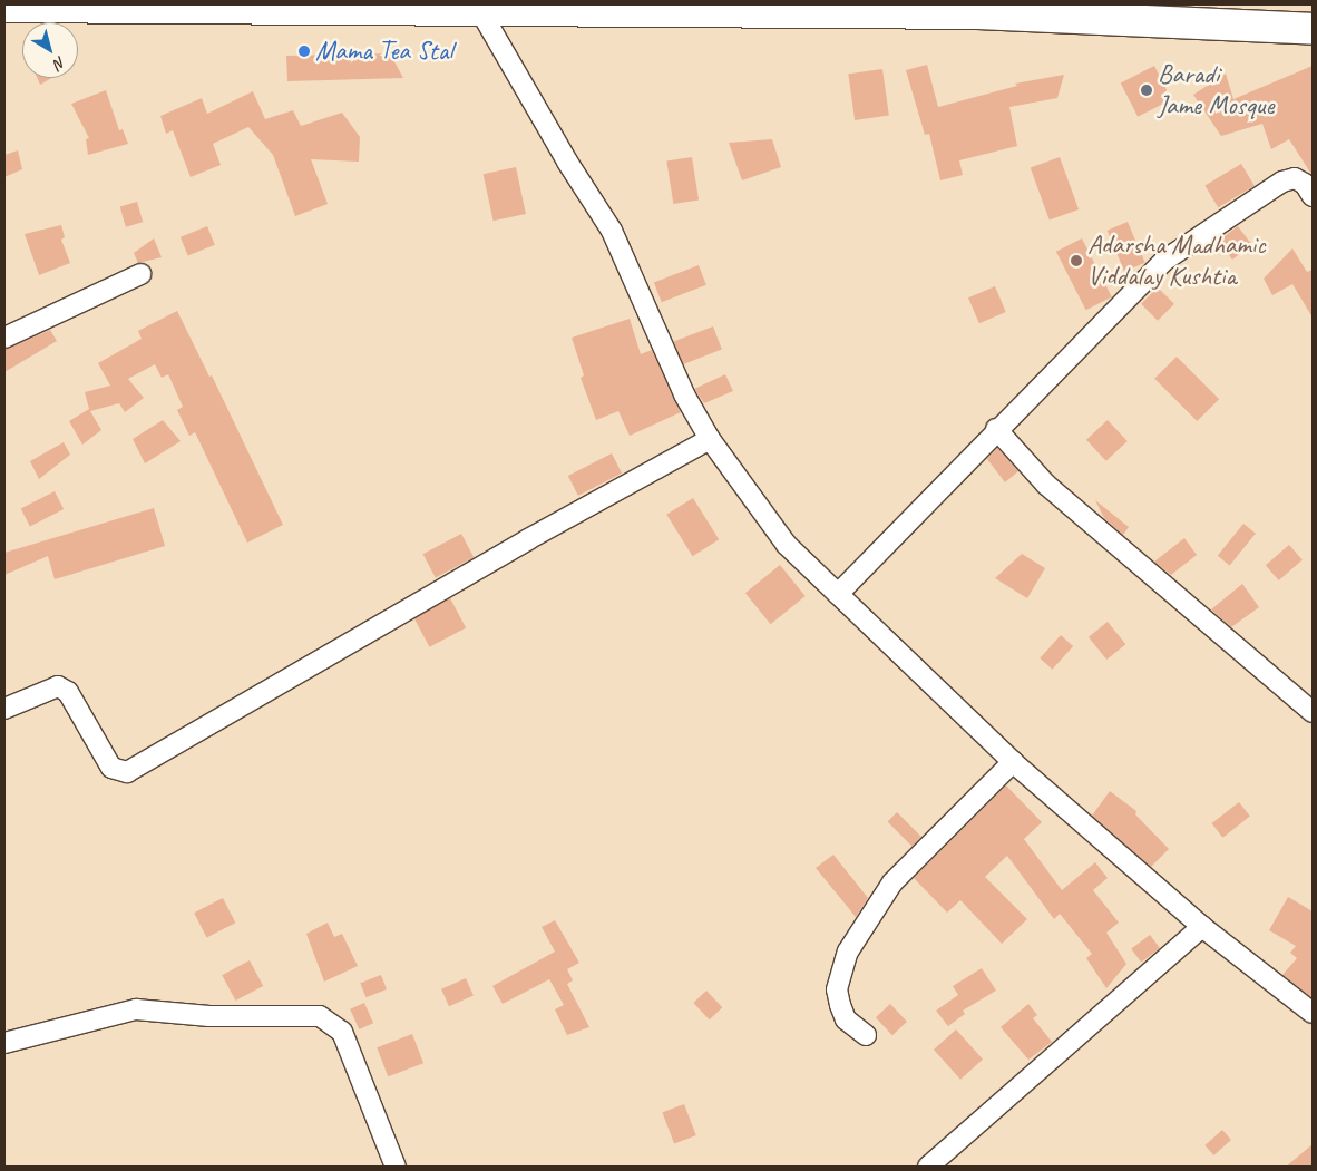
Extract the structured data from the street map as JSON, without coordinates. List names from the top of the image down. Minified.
{"places":["Mama Tea Stal","Baradi Jame Mosque","Adarsha Madhamic Viddalay Kushtia"],"north":"bottom right"}
